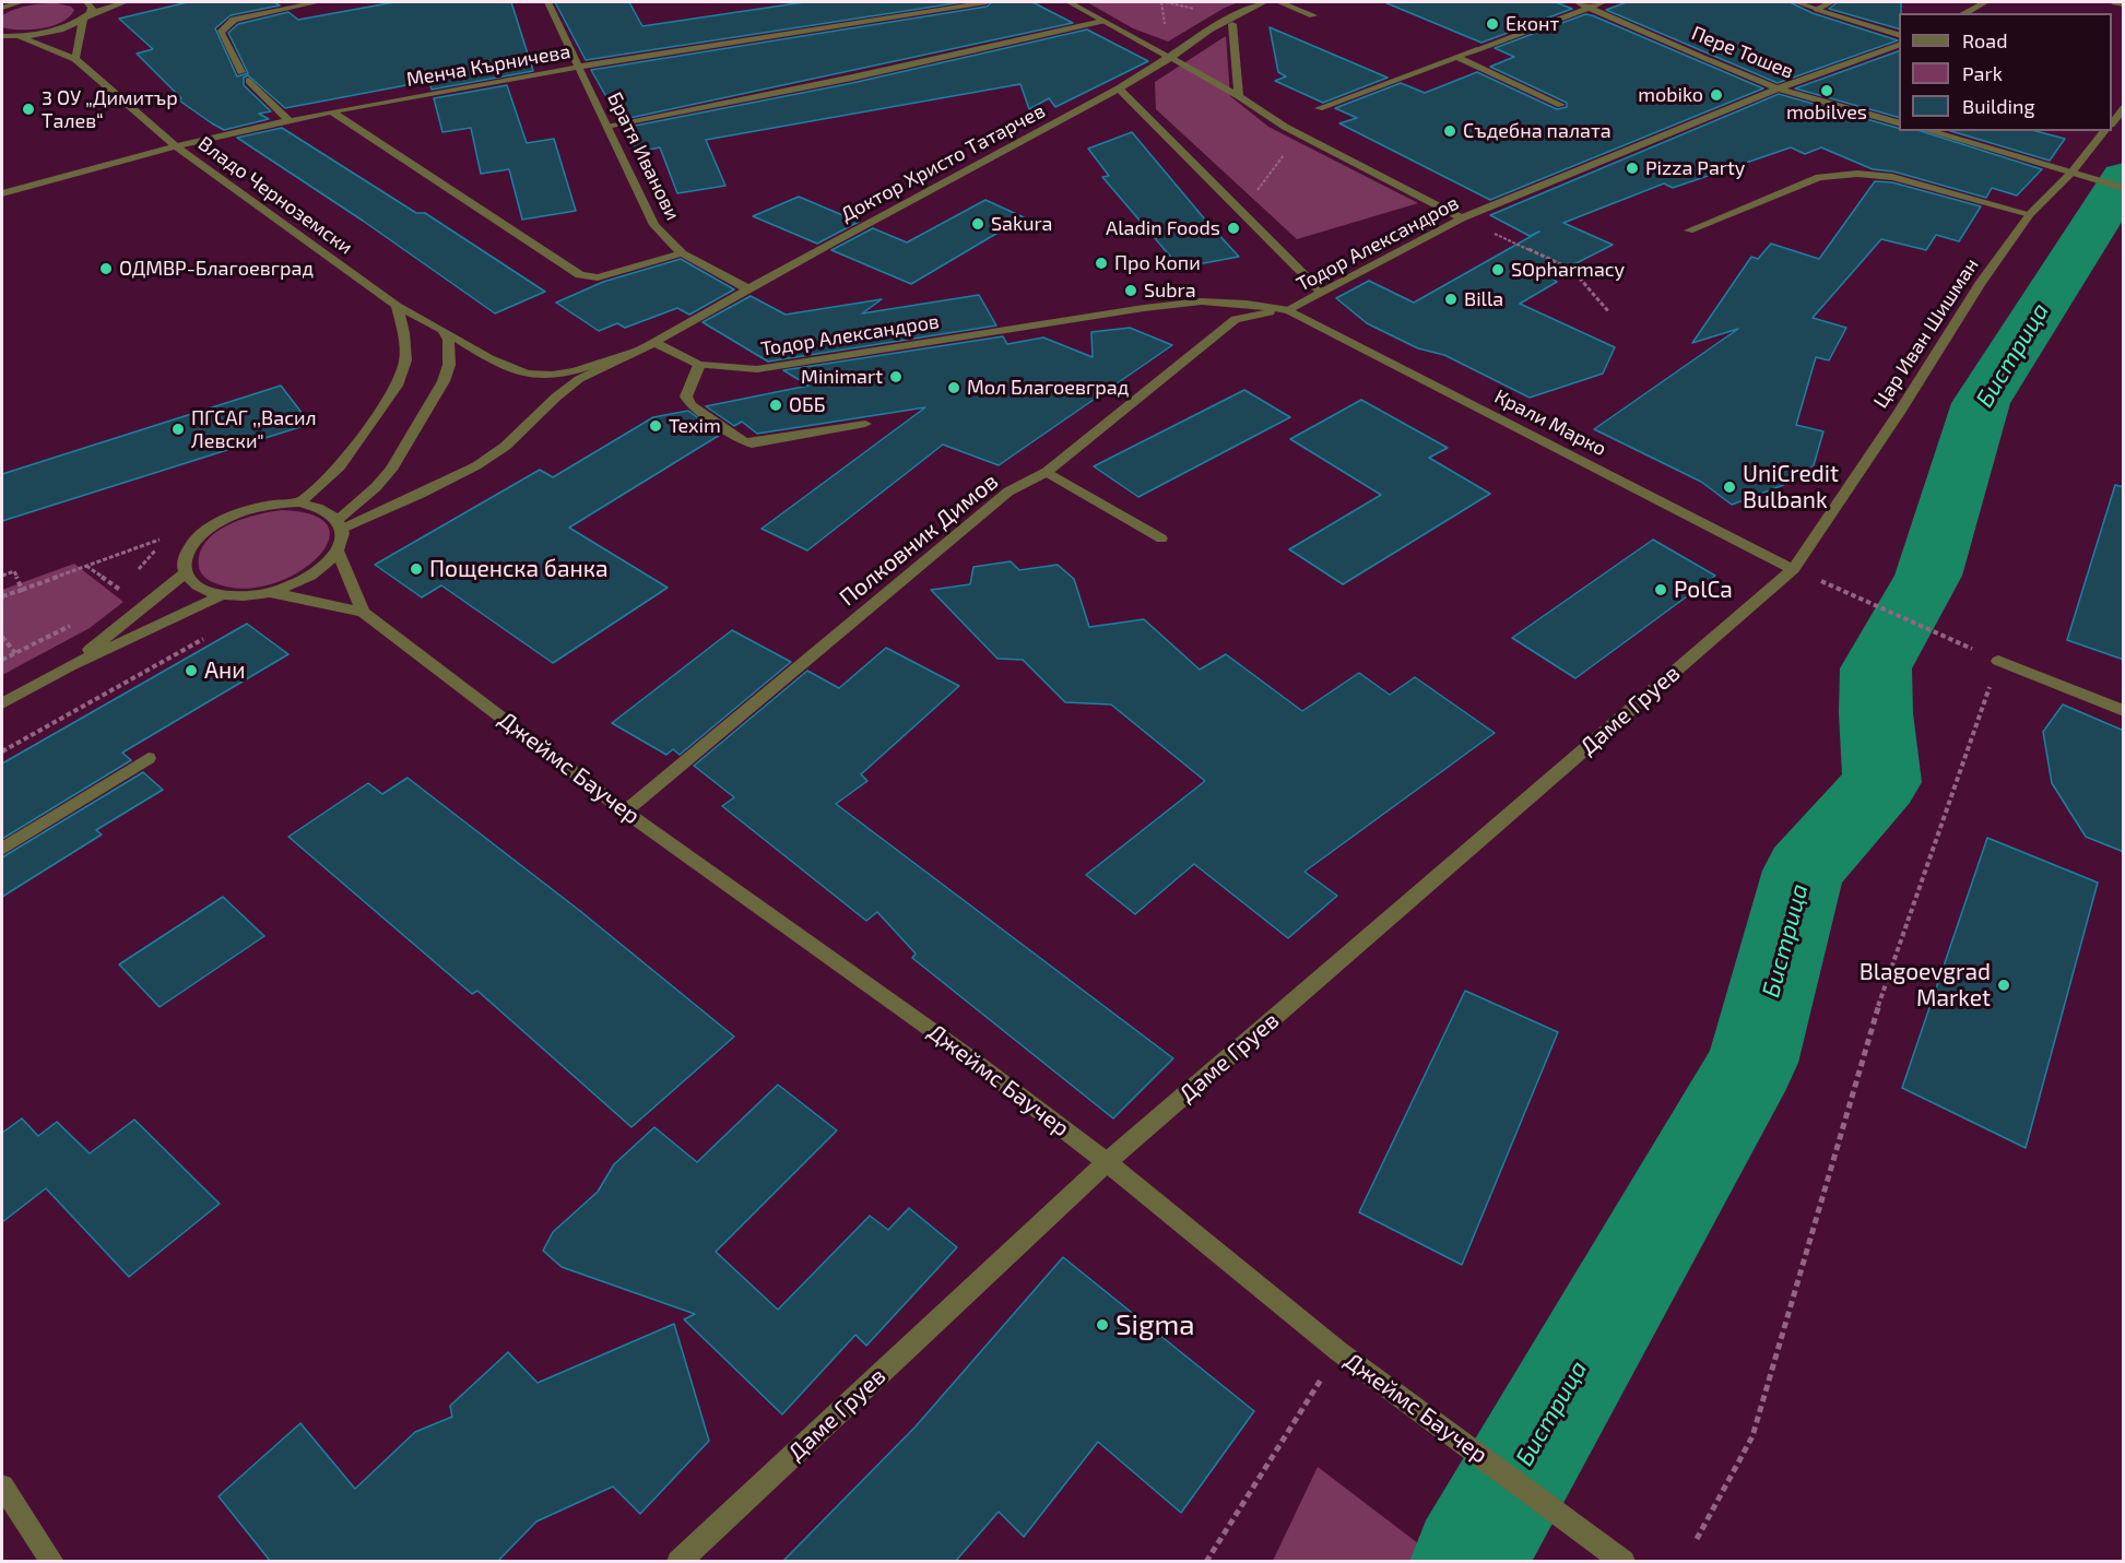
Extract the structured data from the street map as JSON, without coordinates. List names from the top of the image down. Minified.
{"streets":{"street":["Пере Тошев","Менча Кърничева","Братя Иванови","Доктор Христо Татарчев","Владо Черноземски","Тодор Александров","Цар Иван Шишман","Крали Марко","Полковник Димов","Даме Груев","Джеймс Баучер"]},"crossings":[["Пере Тошев","Тодор Александров"],["Менча Кърничева","Братя Иванови"],["Менча Кърничева","Владо Черноземски"],["Братя Иванови","Доктор Христо Татарчев"],["Доктор Христо Татарчев","Владо Черноземски"],["Доктор Христо Татарчев","Тодор Александров"],["Тодор Александров","Крали Марко"],["Тодор Александров","Полковник Димов"],["Цар Иван Шишман","Крали Марко"],["Цар Иван Шишман","Даме Груев"],["Крали Марко","Полковник Димов"],["Крали Марко","Даме Груев"],["Полковник Димов","Джеймс Баучер"],["Даме Груев","Джеймс Баучер"]],"water":["Бистрица"],"places":["Еконт","mobilves","mobiko","3 ОУ „Димитър Талев“","Съдебна палата","Pizza Party","Sakura","Aladin Foods","Про Копи","ОДМВР-Благоевград","SOpharmacy","Subra","Billa","Minimart","Мол Благоевград","ОББ","Texim","ПГСАГ ,,Васил Левски\"","UniCredit Bulbank","Пощенска банка","PolCa","Ани","Blagoevgrad Market","Sigma"],"legend":["Road","Park","Building"]}
